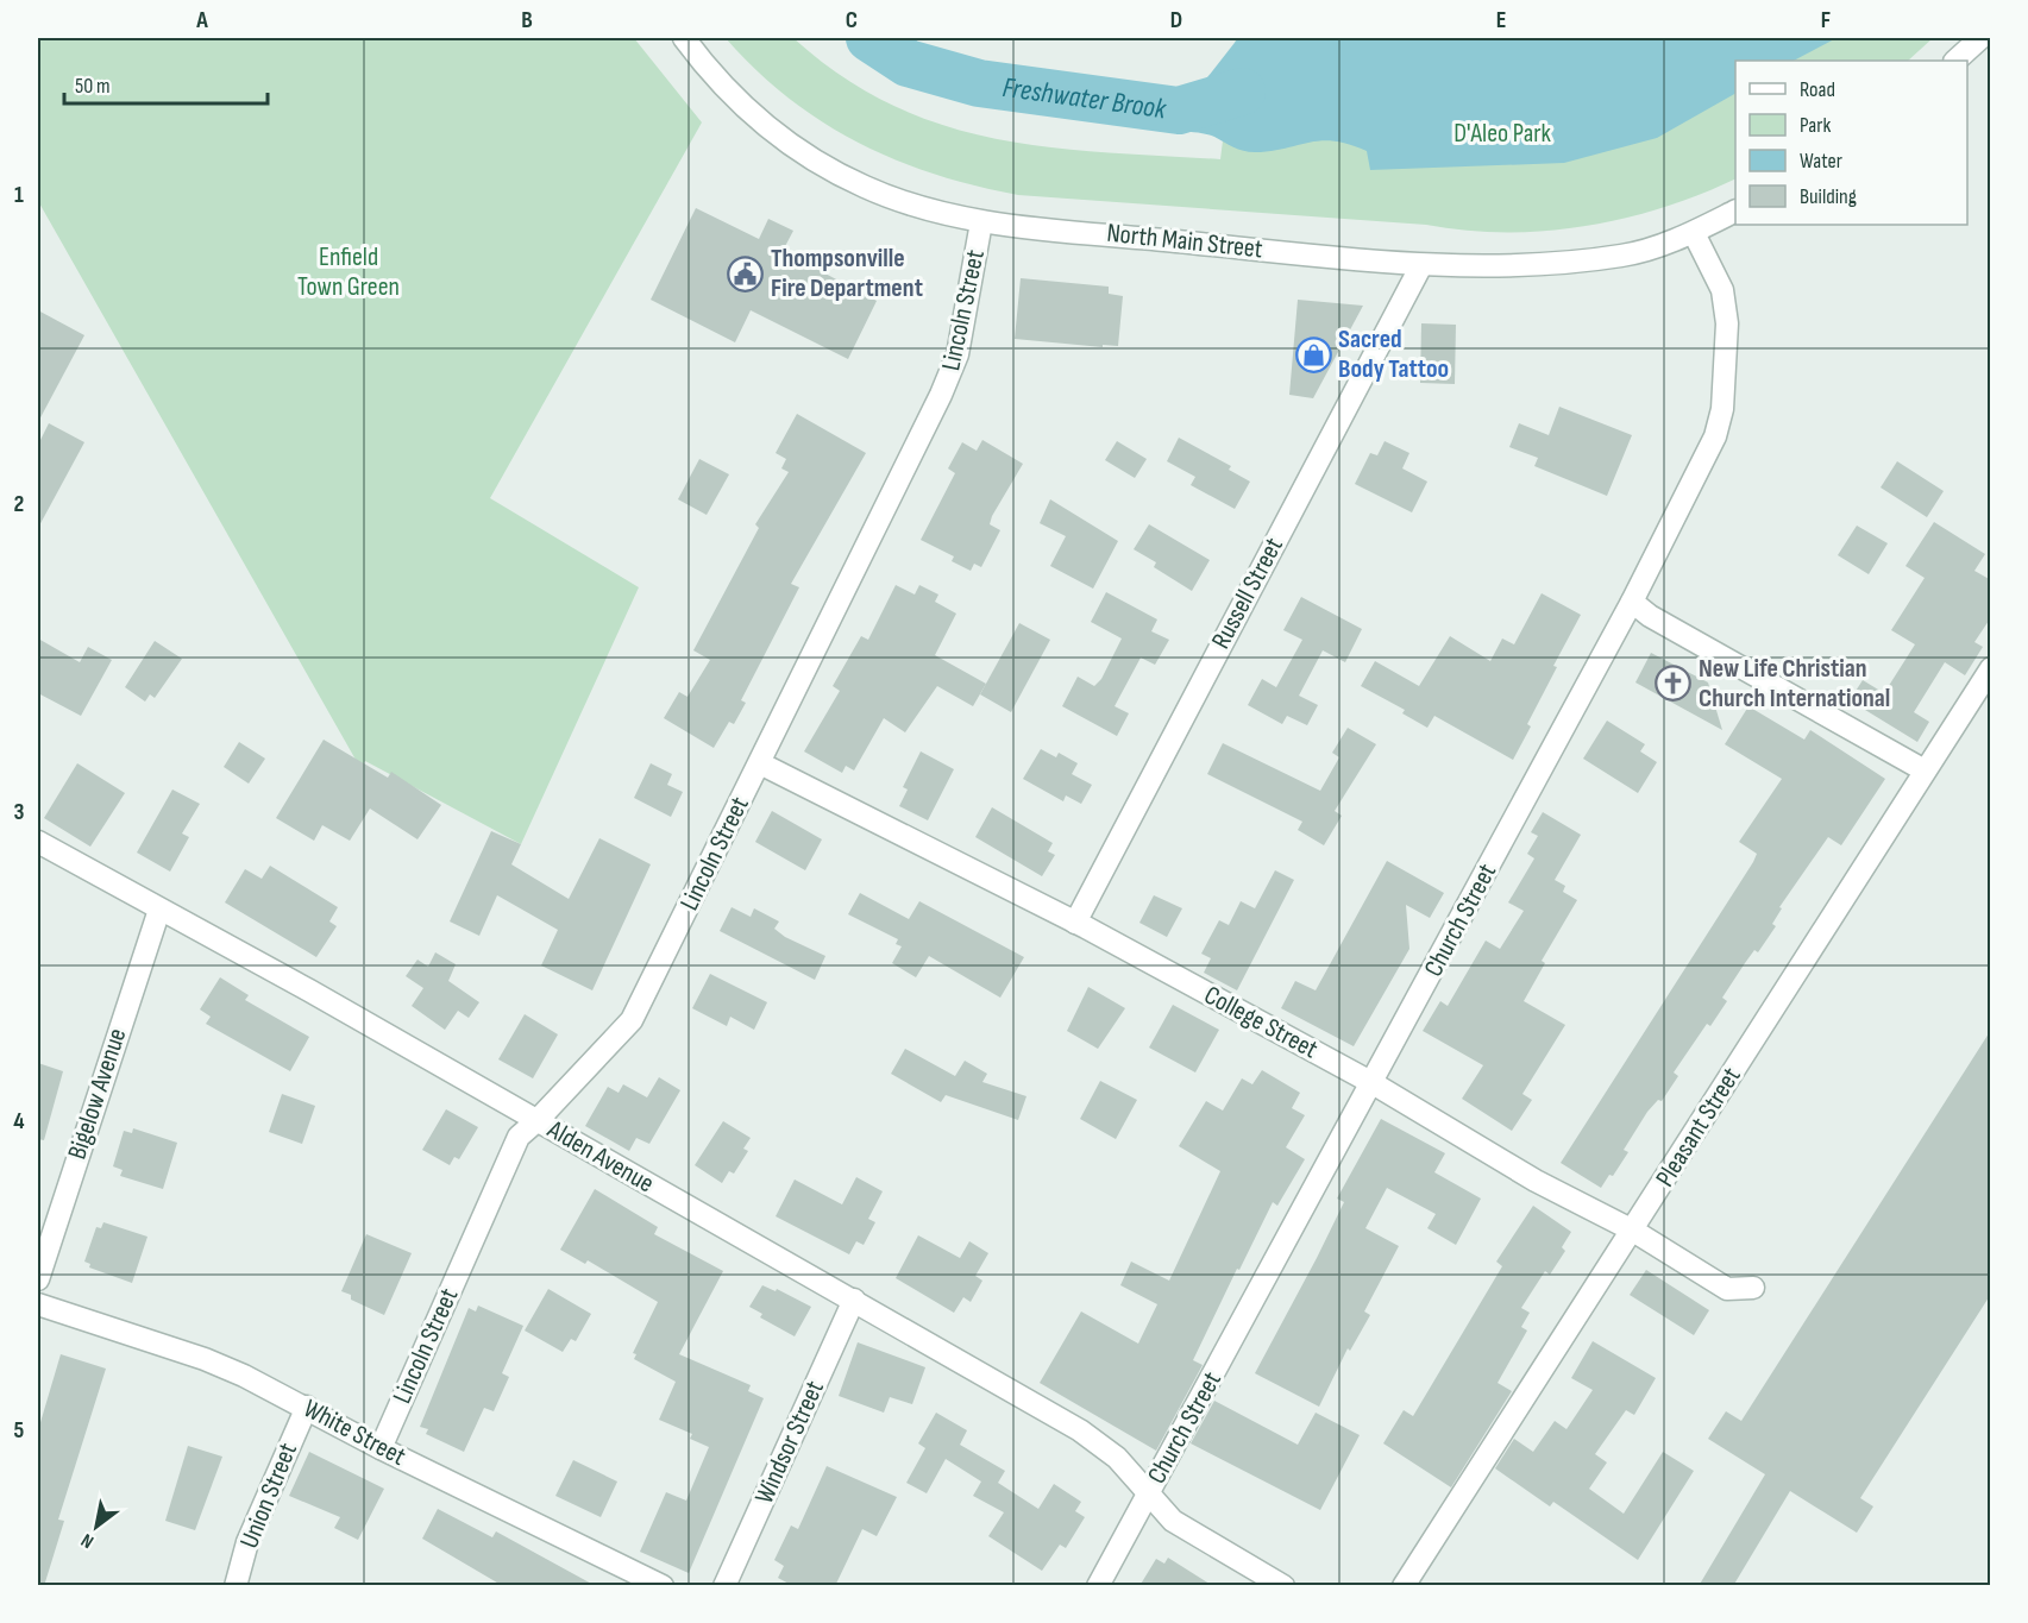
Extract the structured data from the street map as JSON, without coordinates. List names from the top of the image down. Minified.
{"streets":{"street":["North Main Street","Lincoln Street","Russell Street","Church Street","College Street","Bigelow Avenue","Pleasant Street","Alden Avenue","White Street","Windsor Street","Union Street"]},"crossings":[["North Main Street","Lincoln Street"],["North Main Street","Russell Street"],["North Main Street","Church Street"],["Lincoln Street","College Street"],["Lincoln Street","Alden Avenue"],["Lincoln Street","White Street"],["Russell Street","College Street"],["Church Street","College Street"],["Church Street","Alden Avenue"],["College Street","Pleasant Street"],["Bigelow Avenue","Alden Avenue"],["Alden Avenue","Windsor Street"],["White Street","Union Street"]],"water":["Freshwater Brook"],"parks":["D'Aleo Park","Enfield Town Green"],"places":{"public building":["Thompsonville Fire Department"],"shop":["Sacred Body Tattoo"],"church":["New Life Christian Church International"]},"legend":["Road","Park","Water","Building"],"scale_bar":"50 m","north":"bottom left","grid":{"columns":["A","B","C","D","E","F"],"rows":["1","2","3","4","5"]}}
